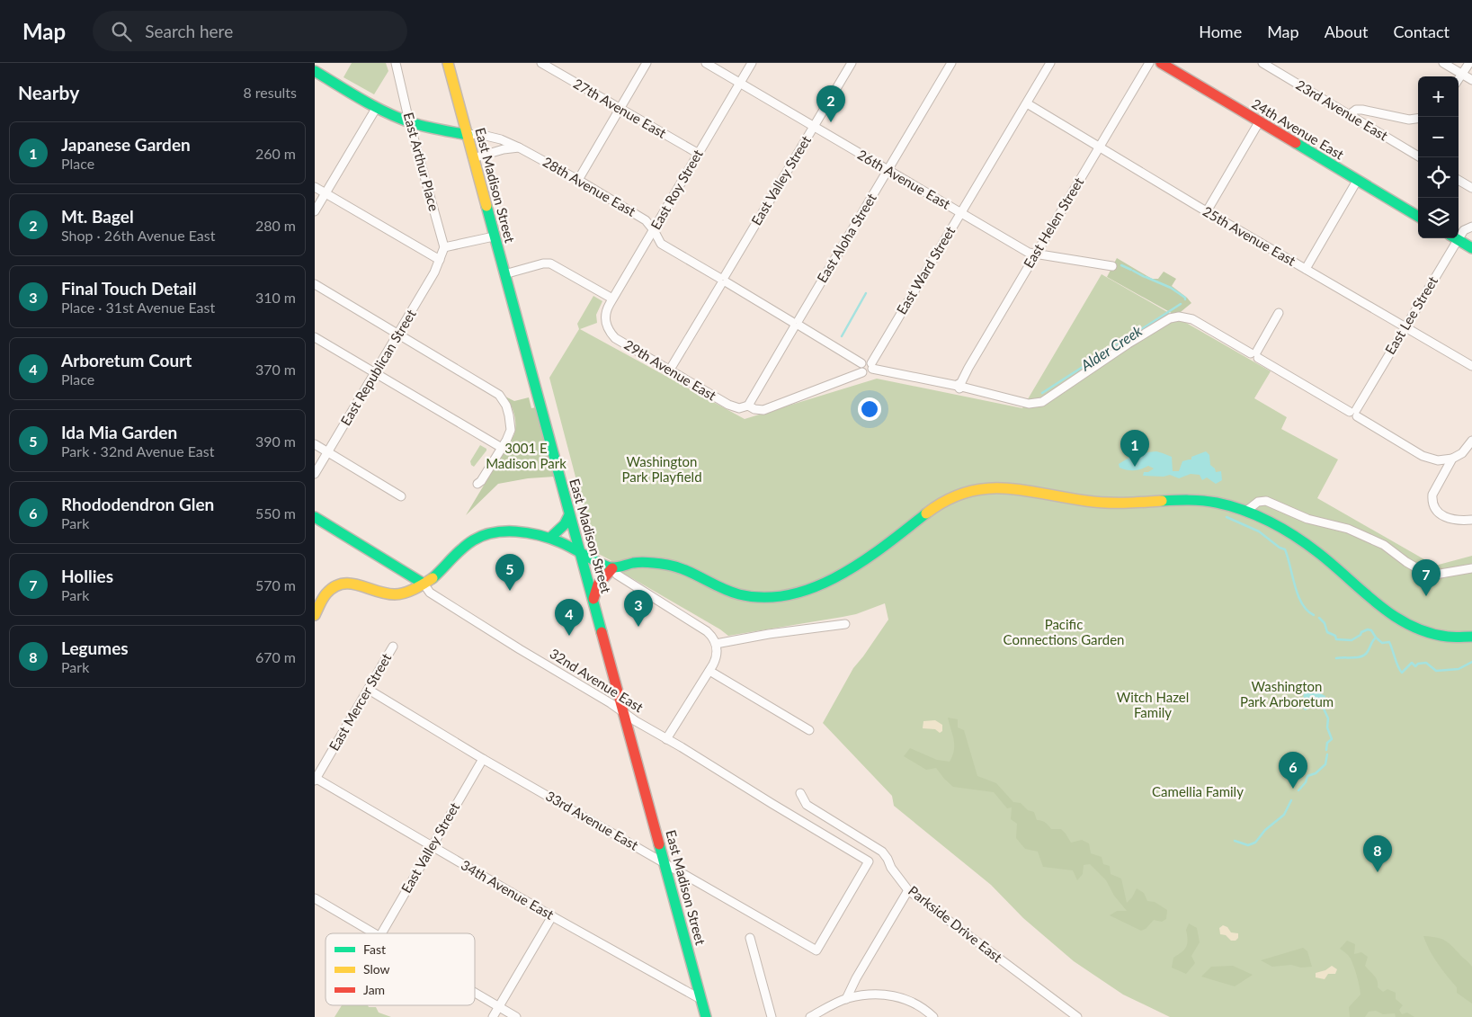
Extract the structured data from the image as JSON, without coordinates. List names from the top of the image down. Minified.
{"streets":{"main road":["24th Avenue East","East Madison Street","32nd Avenue East"],"street":["27th Avenue East","23rd Avenue East","East Arthur Place","26th Avenue East","East Valley Street","28th Avenue East","East Roy Street","East Helen Street","25th Avenue East","East Aloha Street","East Ward Street","East Lee Street","East Republican Street","29th Avenue East","East Mercer Street","33rd Avenue East","34th Avenue East","Parkside Drive East"]},"crossings":[["27th Avenue East","East Roy Street"],["26th Avenue East","East Valley Street"],["26th Avenue East","East Roy Street"],["26th Avenue East","East Helen Street"],["26th Avenue East","East Aloha Street"],["26th Avenue East","East Ward Street"],["East Valley Street","28th Avenue East"],["East Valley Street","29th Avenue East"],["East Valley Street","33rd Avenue East"],["East Valley Street","34th Avenue East"],["East Madison Street","28th Avenue East"],["East Madison Street","32nd Avenue East"],["East Madison Street","33rd Avenue East"],["East Madison Street","34th Avenue East"],["28th Avenue East","East Roy Street"],["28th Avenue East","East Aloha Street"],["East Roy Street","29th Avenue East"],["East Helen Street","25th Avenue East"],["25th Avenue East","East Ward Street"],["25th Avenue East","East Lee Street"],["East Aloha Street","29th Avenue East"],["32nd Avenue East","33rd Avenue East"],["East Mercer Street","33rd Avenue East"],["East Mercer Street","34th Avenue East"]],"water":["Alder Creek"],"parks":["3001 E Madison Park","Washington Park Playfield","Pacific Connections Garden","Washington Park Arboretum","Witch Hazel Family","Camellia Family"],"legend":["Fast","Slow","Jam"],"page":{"header":"Map","search":"Search here","nav":["Home","Map","About","Contact"],"heading":["Nearby","8 results"],"map_buttons":["+","−"],"pins":["2","1","5","7","3","4","6","8"],"list":[{"mark":"1","name":"Japanese Garden","note":"Place","value":"260 m"},{"mark":"2","name":"Mt. Bagel","note":"Shop · 26th Avenue East","value":"280 m"},{"mark":"3","name":"Final Touch Detail","note":"Place · 31st Avenue East","value":"310 m"},{"mark":"4","name":"Arboretum Court","note":"Place","value":"370 m"},{"mark":"5","name":"Ida Mia Garden","note":"Park · 32nd Avenue East","value":"390 m"},{"mark":"6","name":"Rhododendron Glen","note":"Park","value":"550 m"},{"mark":"7","name":"Hollies","note":"Park","value":"570 m"},{"mark":"8","name":"Legumes","note":"Park","value":"670 m"}]}}
